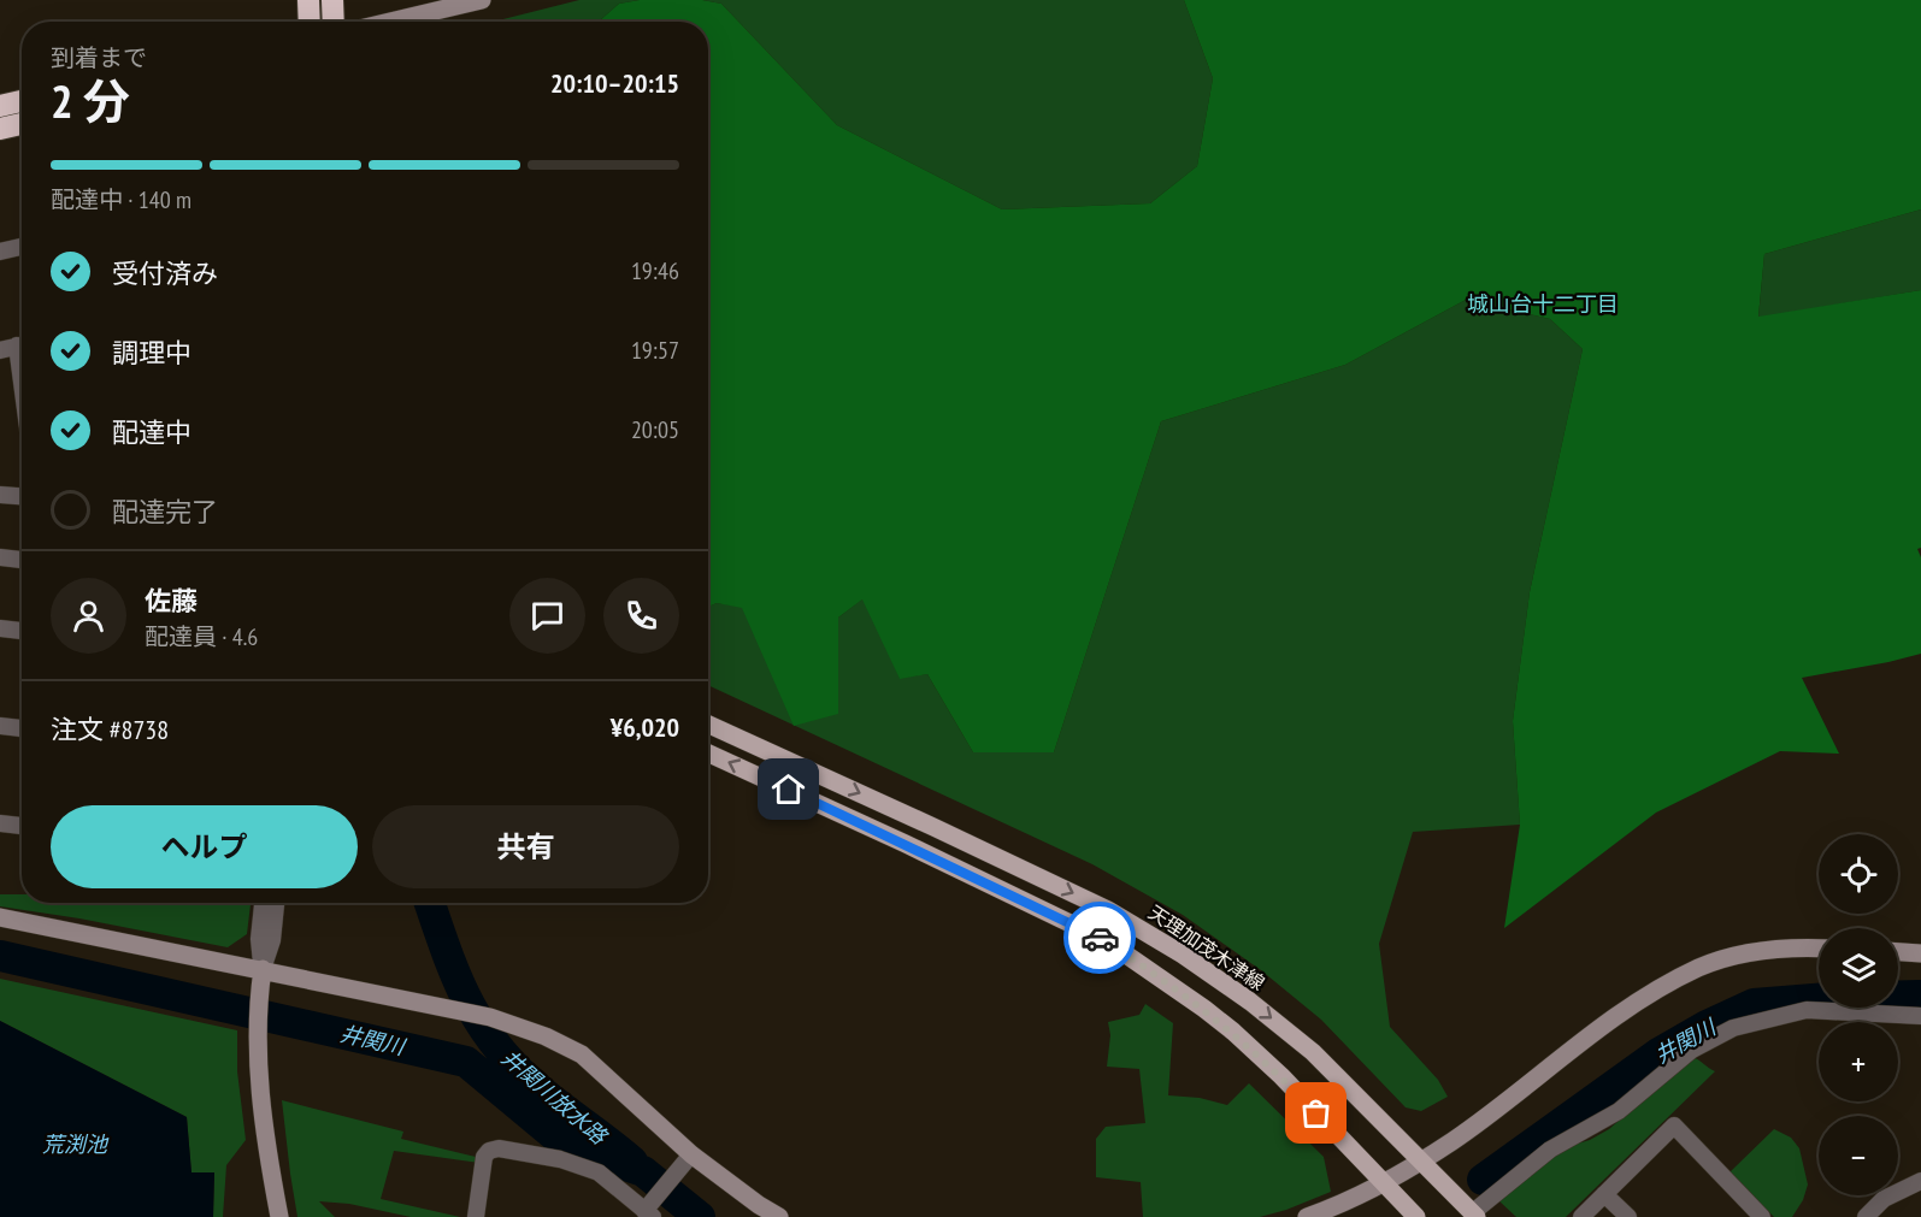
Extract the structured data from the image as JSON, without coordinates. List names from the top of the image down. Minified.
{"streets":{"main road":["天理加茂木津線"]},"districts":["城山台十二丁目"],"water":["井関川","井関川放水路","荒渕池"],"page":{"heading":["2 分","到着まで","20:10–20:15"],"panel":["佐藤","配達員 · 4.6","注文 #8738","¥6,020"],"bar":"配達中 · 140 m","list":[["受付済み","19:46"],["調理中","19:57"],["配達中","20:05"],"配達完了"],"buttons":["ヘルプ","共有"],"map_buttons":["+","−"]}}
